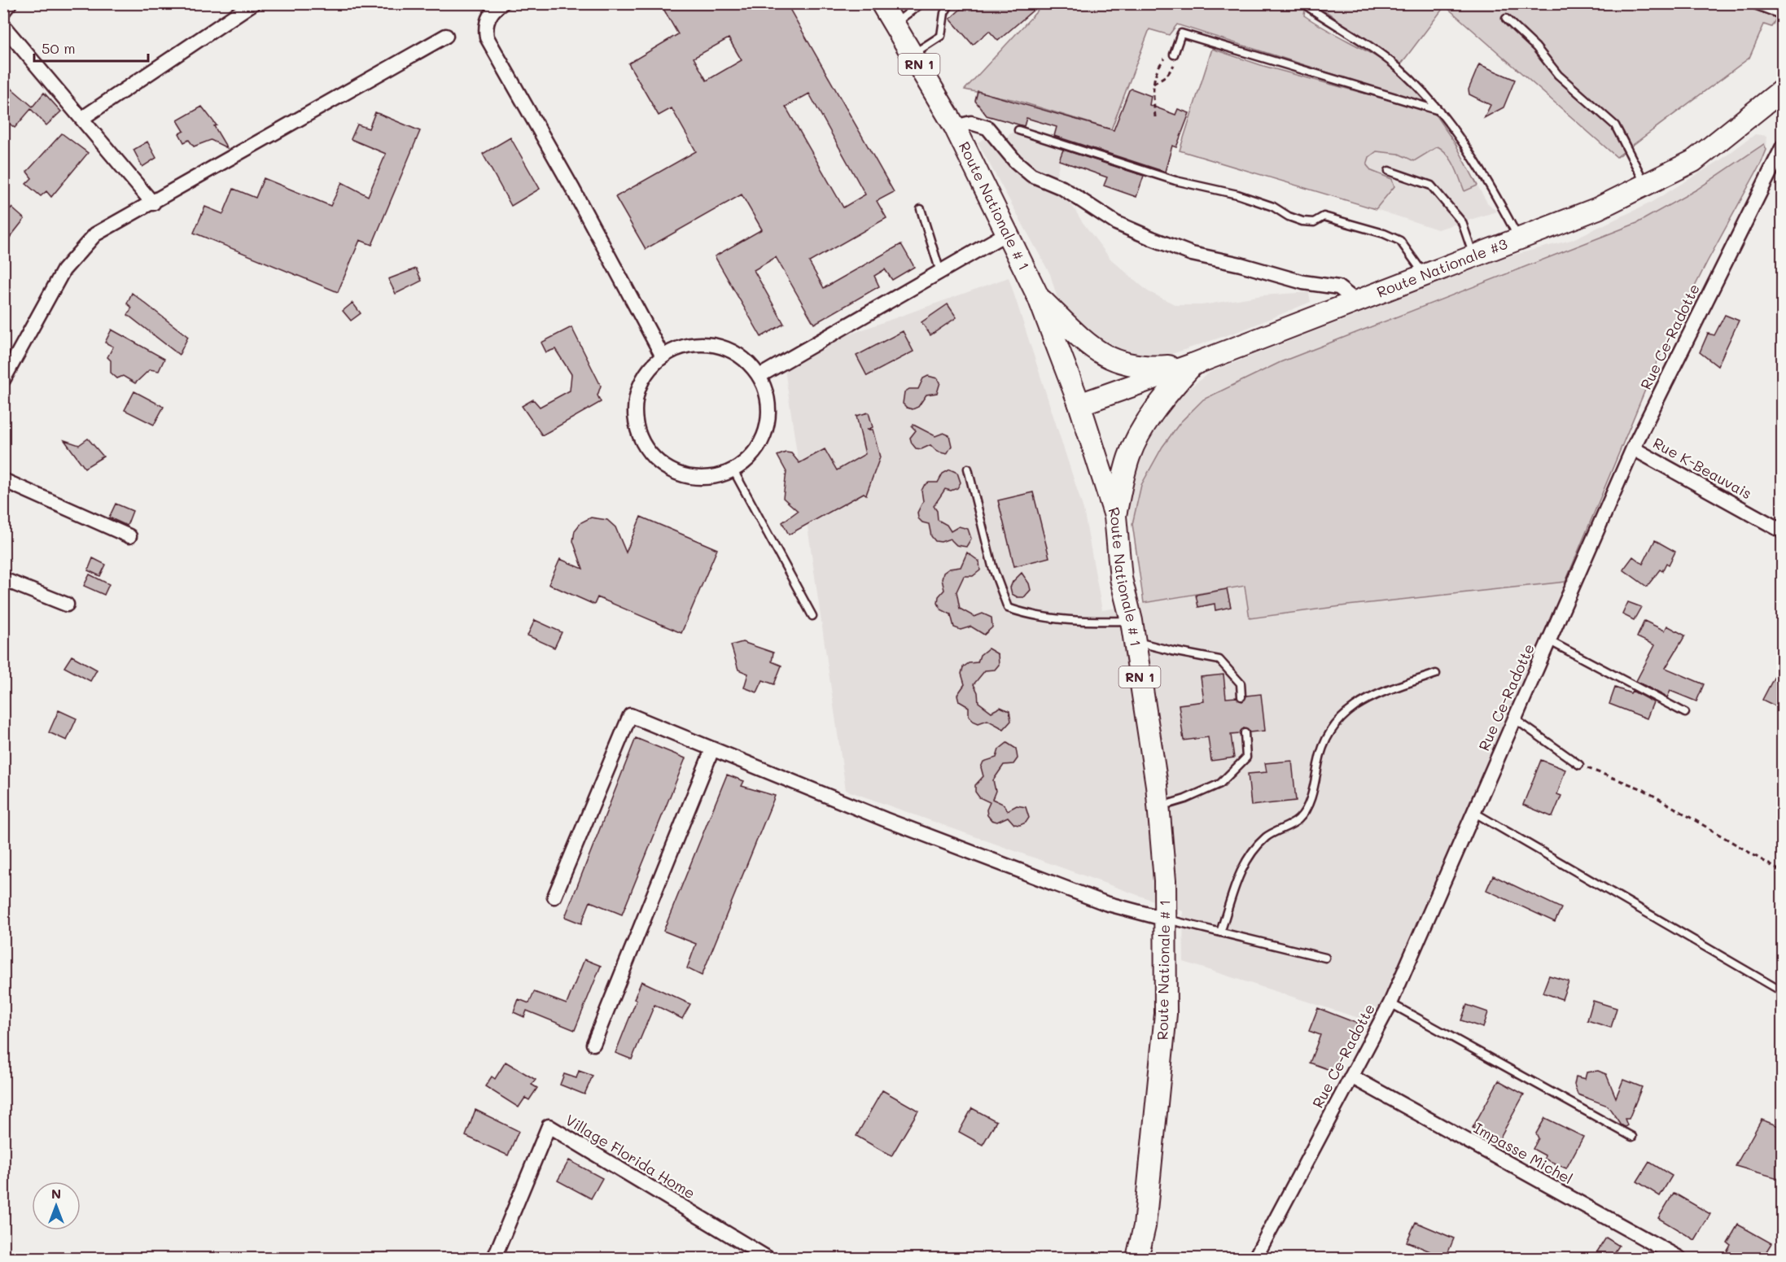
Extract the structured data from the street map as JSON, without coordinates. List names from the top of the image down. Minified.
{"streets":{"main road":["RN 1","Route Nationale # 1","Route Nationale #3"],"street":["Rue Ce-Radotte","Rue K-Beauvais","Impasse Michel","Village Florida Home"]},"crossings":[["Route Nationale # 1","Route Nationale #3"],["Rue Ce-Radotte","Rue K-Beauvais"],["Rue Ce-Radotte","Impasse Michel"]],"scale_bar":"50 m","north":"top"}
